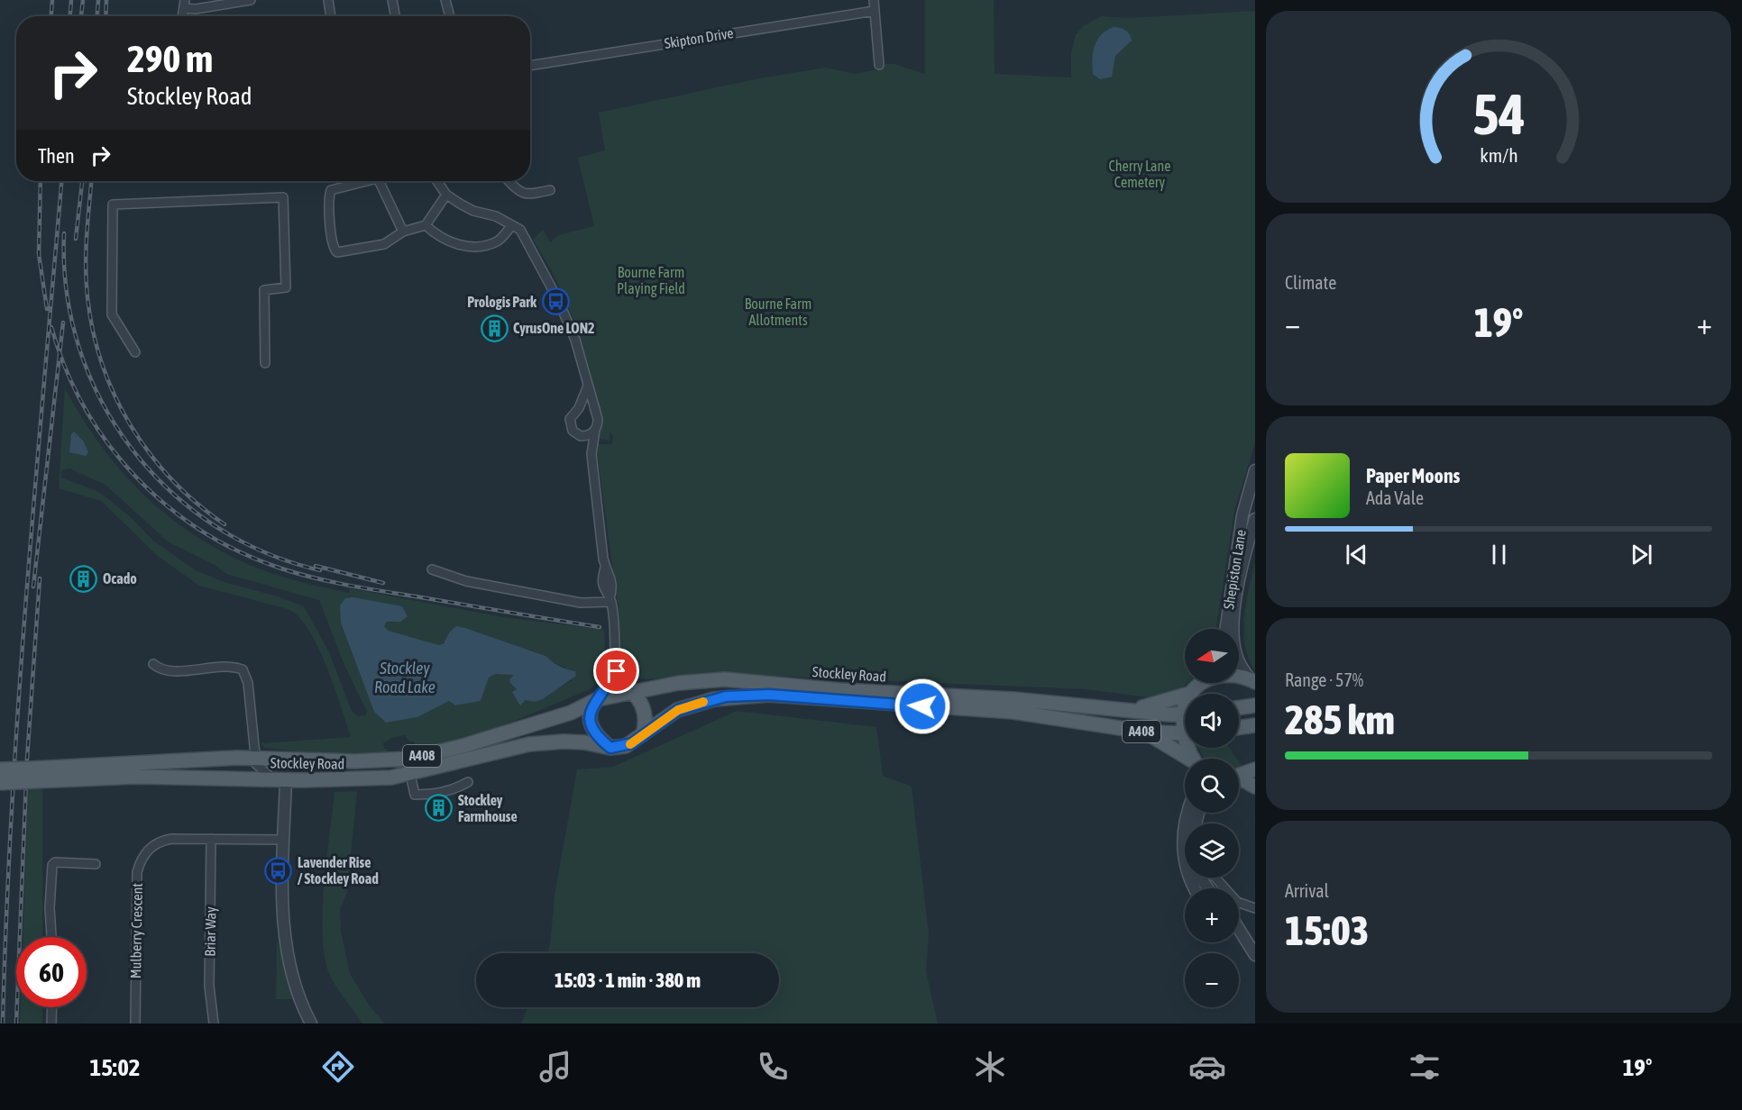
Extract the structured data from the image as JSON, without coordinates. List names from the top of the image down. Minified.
{"streets":{"main road":["Stockley Road","A408"],"street":["Skipton Drive","Shepiston Lane","Mulberry Crescent","Briar Way"]},"crossings":[["Shepiston Lane","A408"],["Stockley Road","A408"],["Mulberry Crescent","Briar Way"]],"water":["Stockley Road Lake"],"parks":["Cherry Lane Cemetery","Bourne Farm Playing Field","Bourne Farm Allotments"],"places":{"bus stop":["Prologis Park","Lavender Rise / Stockley Road"],"building":["CyrusOne LON2","Ocado","Stockley Farmhouse"]},"north":"left","page":{"turn":["290 m","Stockley Road"],"then":"Then","tile":["Climate",["Range · 57%","285 km"],["Arrival","15:03"]],"heat":["−","19°","+"],"song":["Paper Moons","Ada Vale"],"map_buttons":["+","−"],"limit":"60","trip":"15:03 · 1 min · 380 m","tabs":["15:02","19°"],"gauge":["54","km/h"]}}
